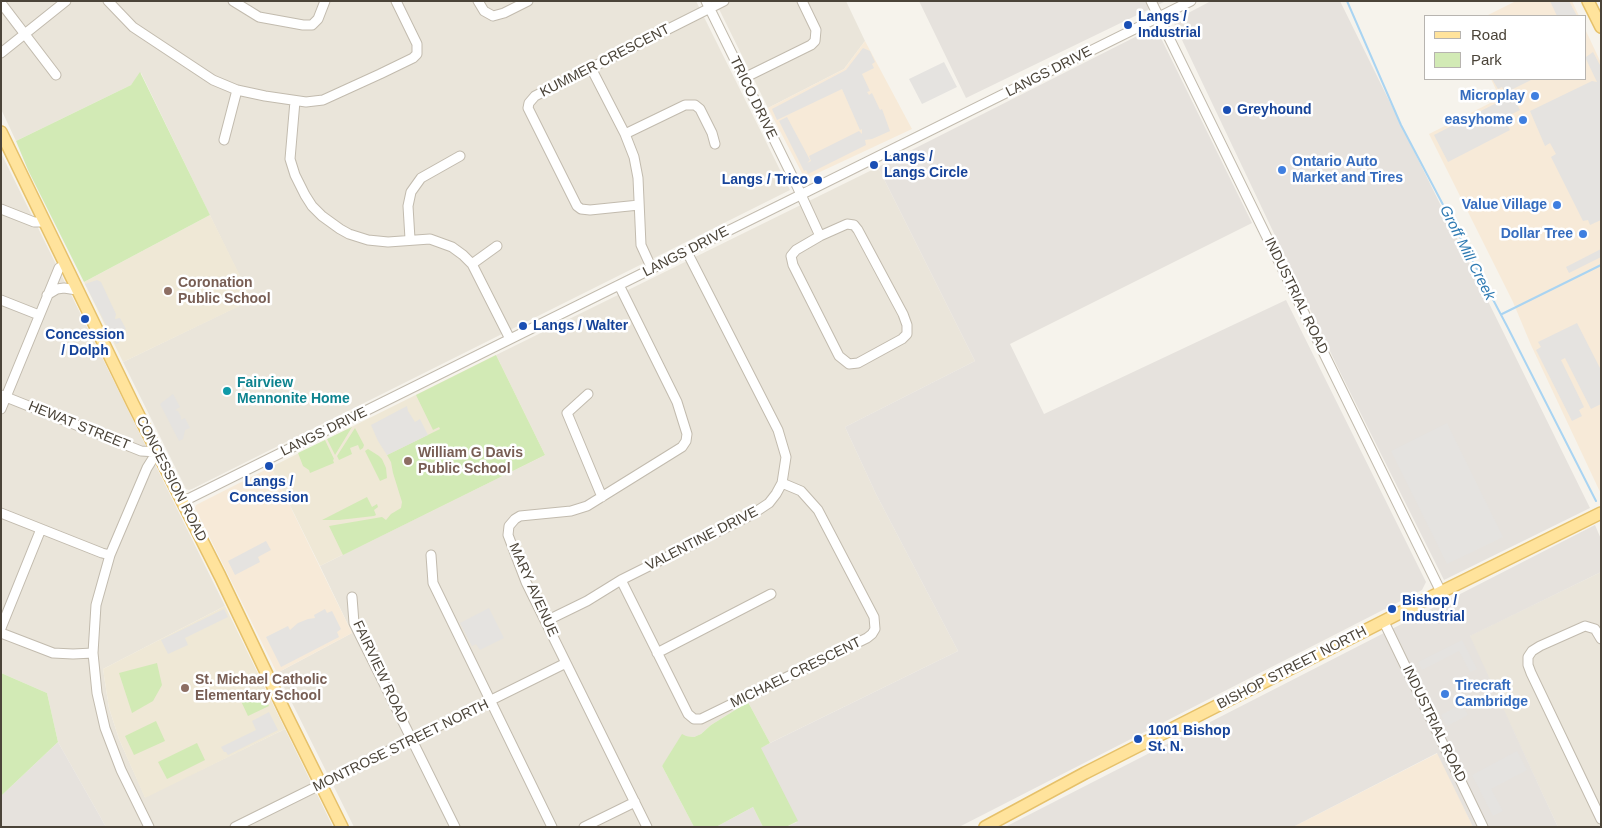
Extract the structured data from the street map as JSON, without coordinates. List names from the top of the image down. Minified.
{"streets":{"main road":["CONCESSION ROAD","BISHOP STREET NORTH"],"street":["KUMMER CRESCENT","LANGS DRIVE","TRICO DRIVE","INDUSTRIAL ROAD","HEWAT STREET","VALENTINE DRIVE","MARY AVENUE","FAIRVIEW ROAD","MICHAEL CRESCENT","MONTROSE STREET NORTH"]},"crossings":[["KUMMER CRESCENT","TRICO DRIVE"],["LANGS DRIVE","TRICO DRIVE"],["LANGS DRIVE","INDUSTRIAL ROAD"],["LANGS DRIVE","CONCESSION ROAD"],["LANGS DRIVE","VALENTINE DRIVE"],["LANGS DRIVE","MARY AVENUE"],["INDUSTRIAL ROAD","BISHOP STREET NORTH"],["HEWAT STREET","CONCESSION ROAD"],["CONCESSION ROAD","MONTROSE STREET NORTH"],["VALENTINE DRIVE","MARY AVENUE"],["VALENTINE DRIVE","MICHAEL CRESCENT"],["MARY AVENUE","MONTROSE STREET NORTH"],["FAIRVIEW ROAD","MONTROSE STREET NORTH"]],"water":["Groff Mill Creek"],"places":["Langs / Industrial","Microplay","Greyhound","easyhome","Langs / Langs Circle","Ontario Auto Market and Tires","Langs / Trico","Value Village","Dollar Tree","Coronation Public School","Concession / Dolph","Langs / Walter","Fairview Mennonite Home","William G Davis Public School","Langs / Concession","Bishop / Industrial","St. Michael Catholic Elementary School","Tirecraft Cambridge","1001 Bishop St. N."],"legend":["Road","Park"]}
